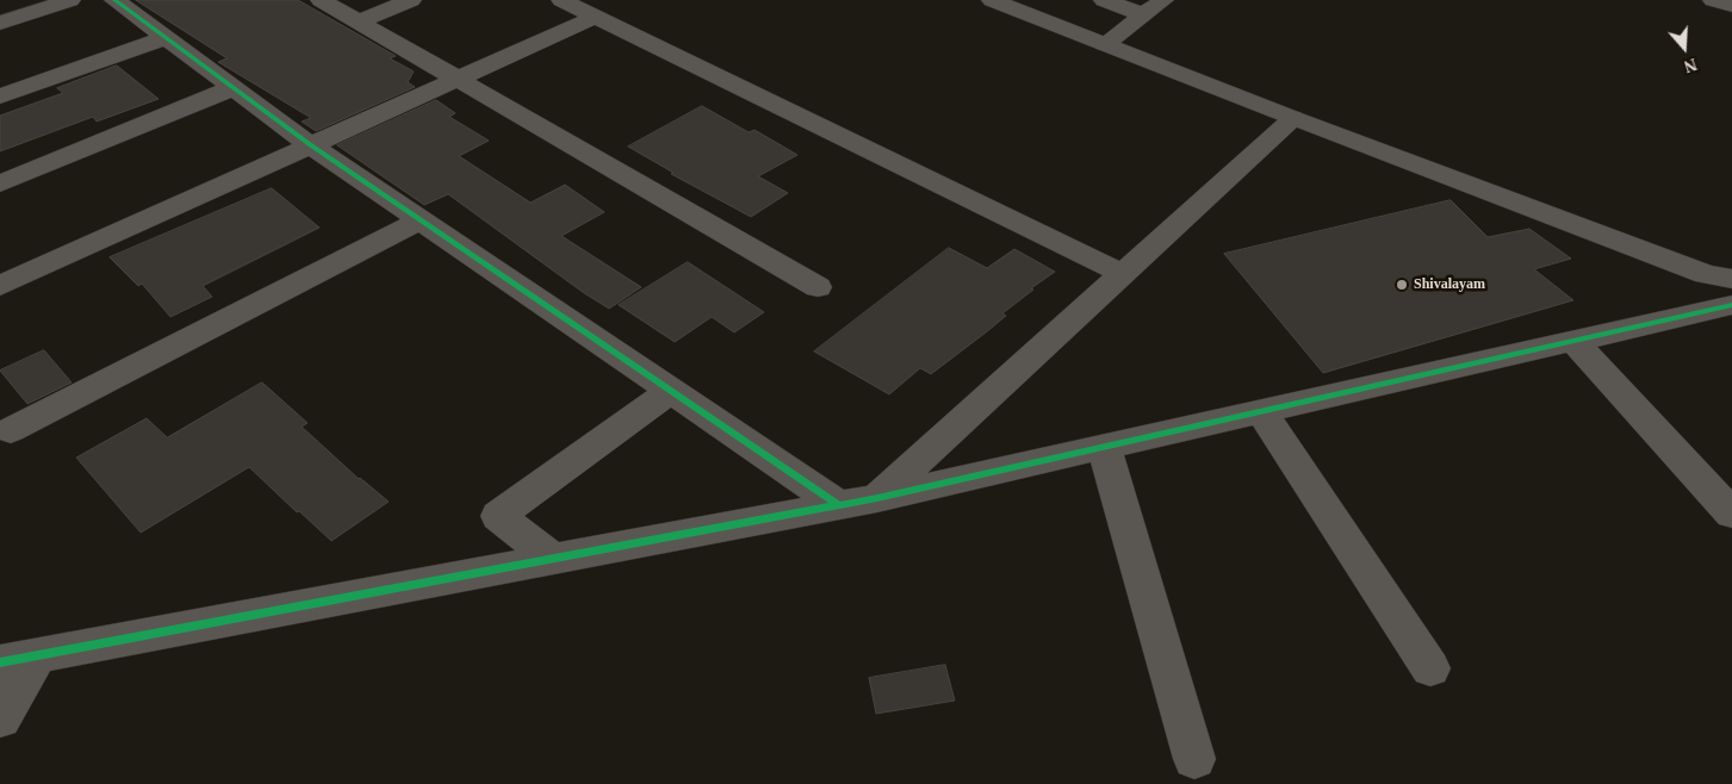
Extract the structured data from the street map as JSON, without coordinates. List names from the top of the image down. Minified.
{"places":["Shivalayam"],"north":"bottom"}
